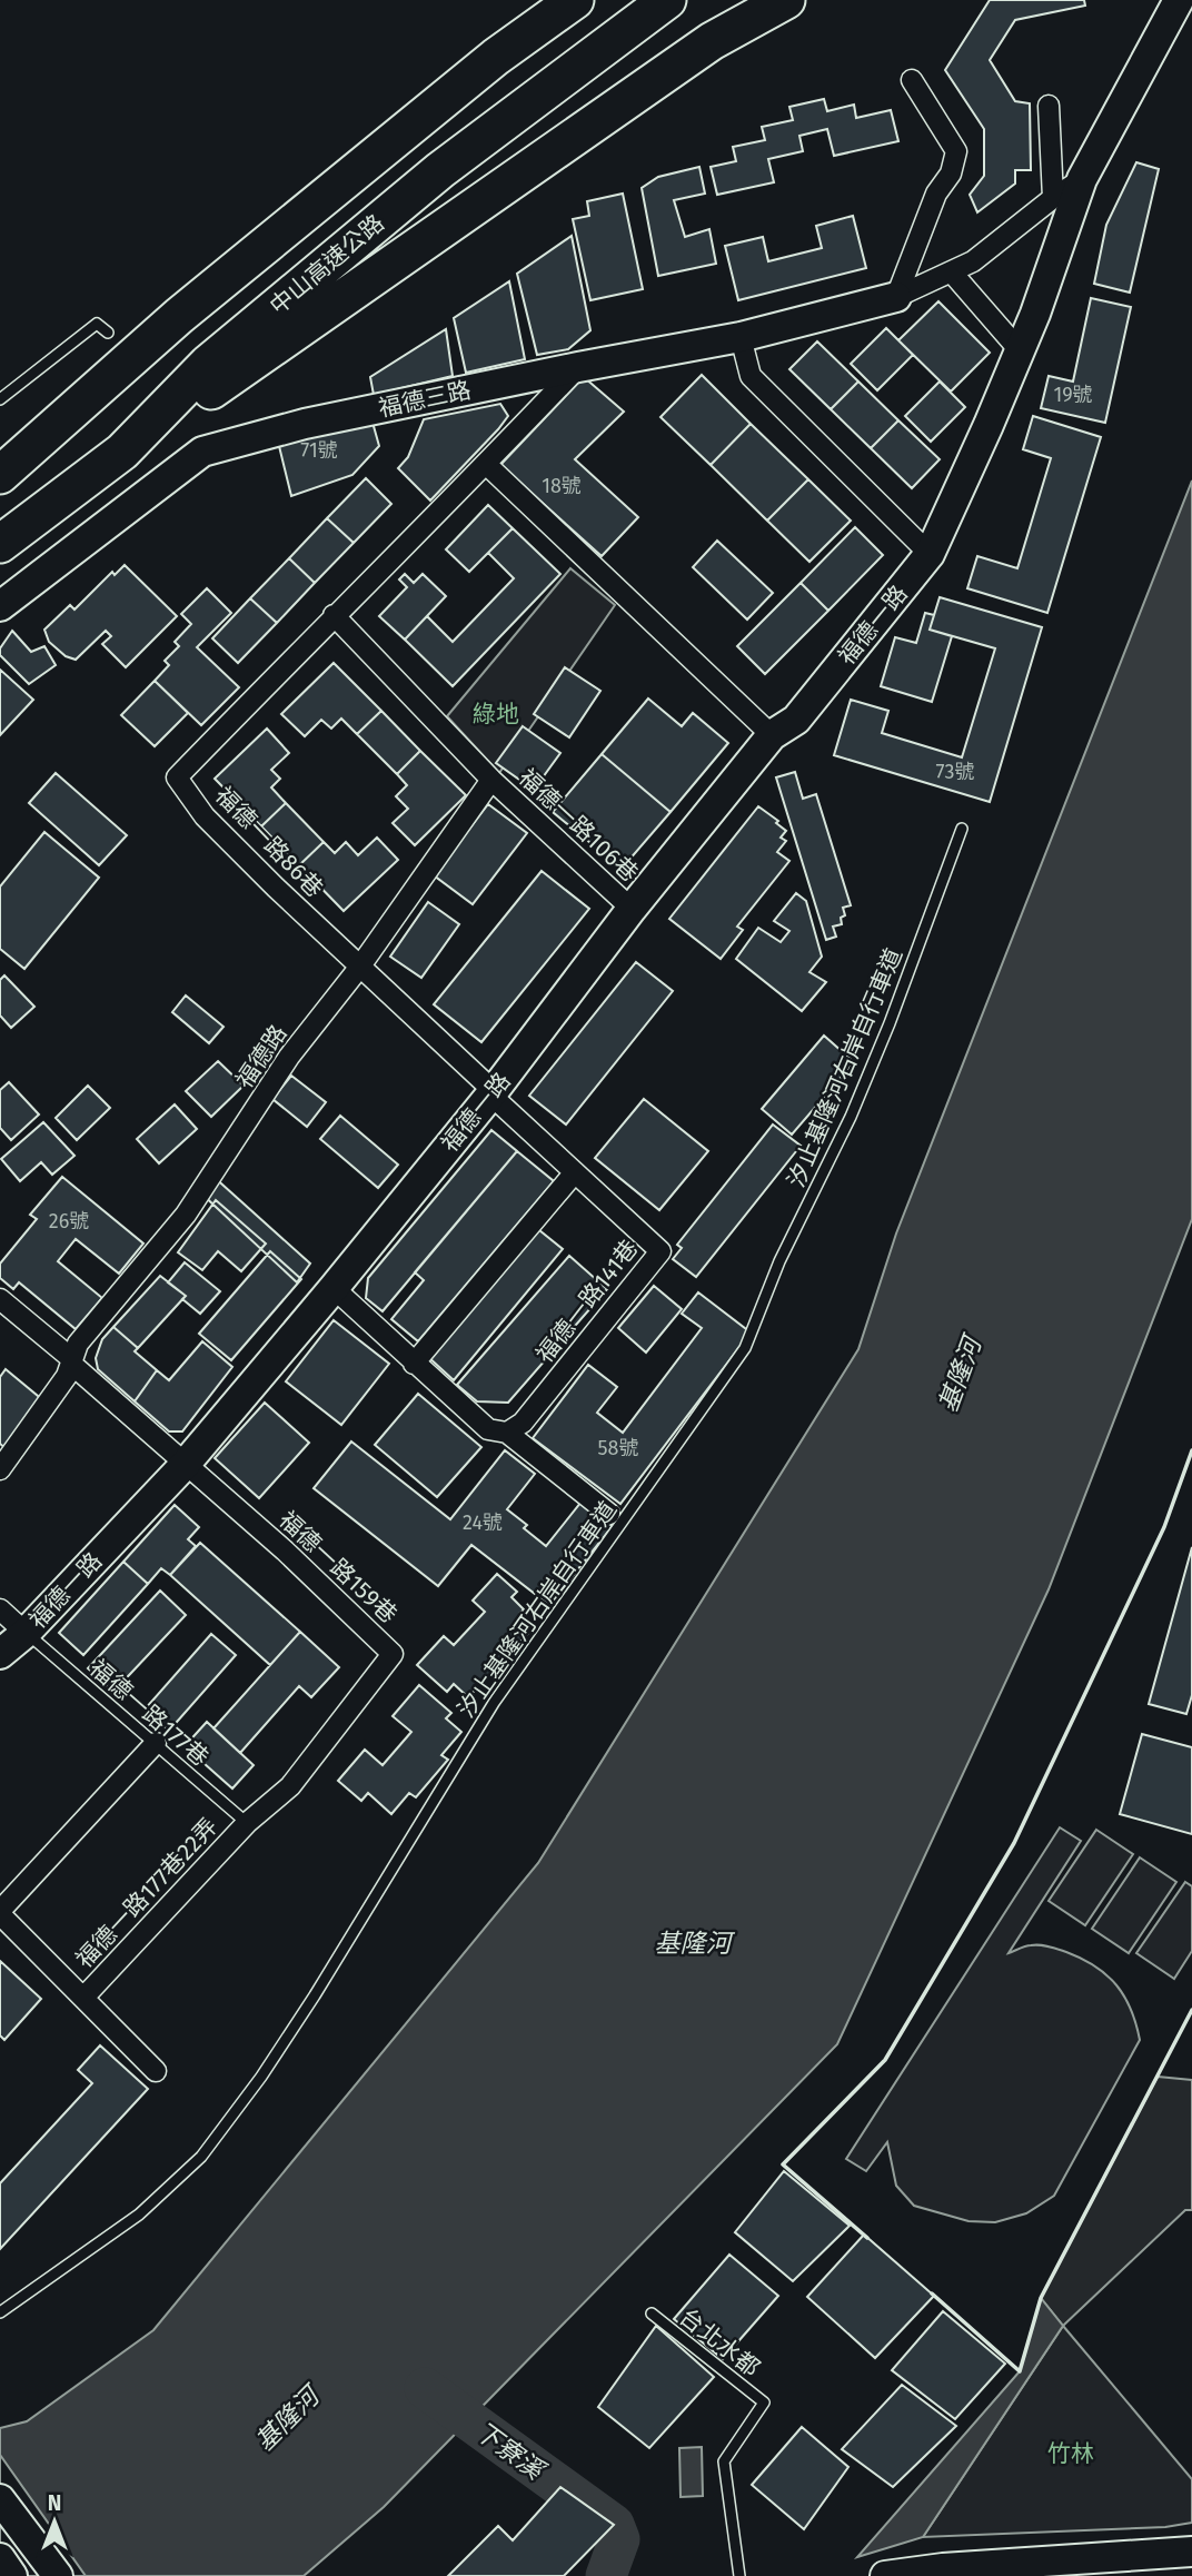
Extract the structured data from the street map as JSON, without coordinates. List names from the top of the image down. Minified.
{"streets":{"highway":["中山高速公路"],"street":["福德三路","福德一路","福德一路106巷","福德一路86巷","福德路","福德一路141巷","福德一路159巷","福德一路177巷22弄"],"lane":["汐止基隆河右岸自行車道","福德一路177巷","台北水都"]},"crossings":[["福德三路","福德一路86巷"],["福德一路","福德一路106巷"],["福德一路","福德一路86巷"],["福德一路","福德一路141巷"],["福德一路","福德一路159巷"],["福德一路","福德一路177巷"],["福德一路106巷","福德路"],["福德一路86巷","福德路"],["福德一路86巷","福德一路141巷"],["福德一路159巷","福德一路177巷"],["福德一路159巷","福德一路177巷22弄"],["福德一路177巷","福德一路177巷22弄"]],"water":["基隆河","下寮溪"],"parks":["綠地","竹林"],"house_numbers":["19號","71號","18號","73號","26號","58號","24號"],"north":"top"}
